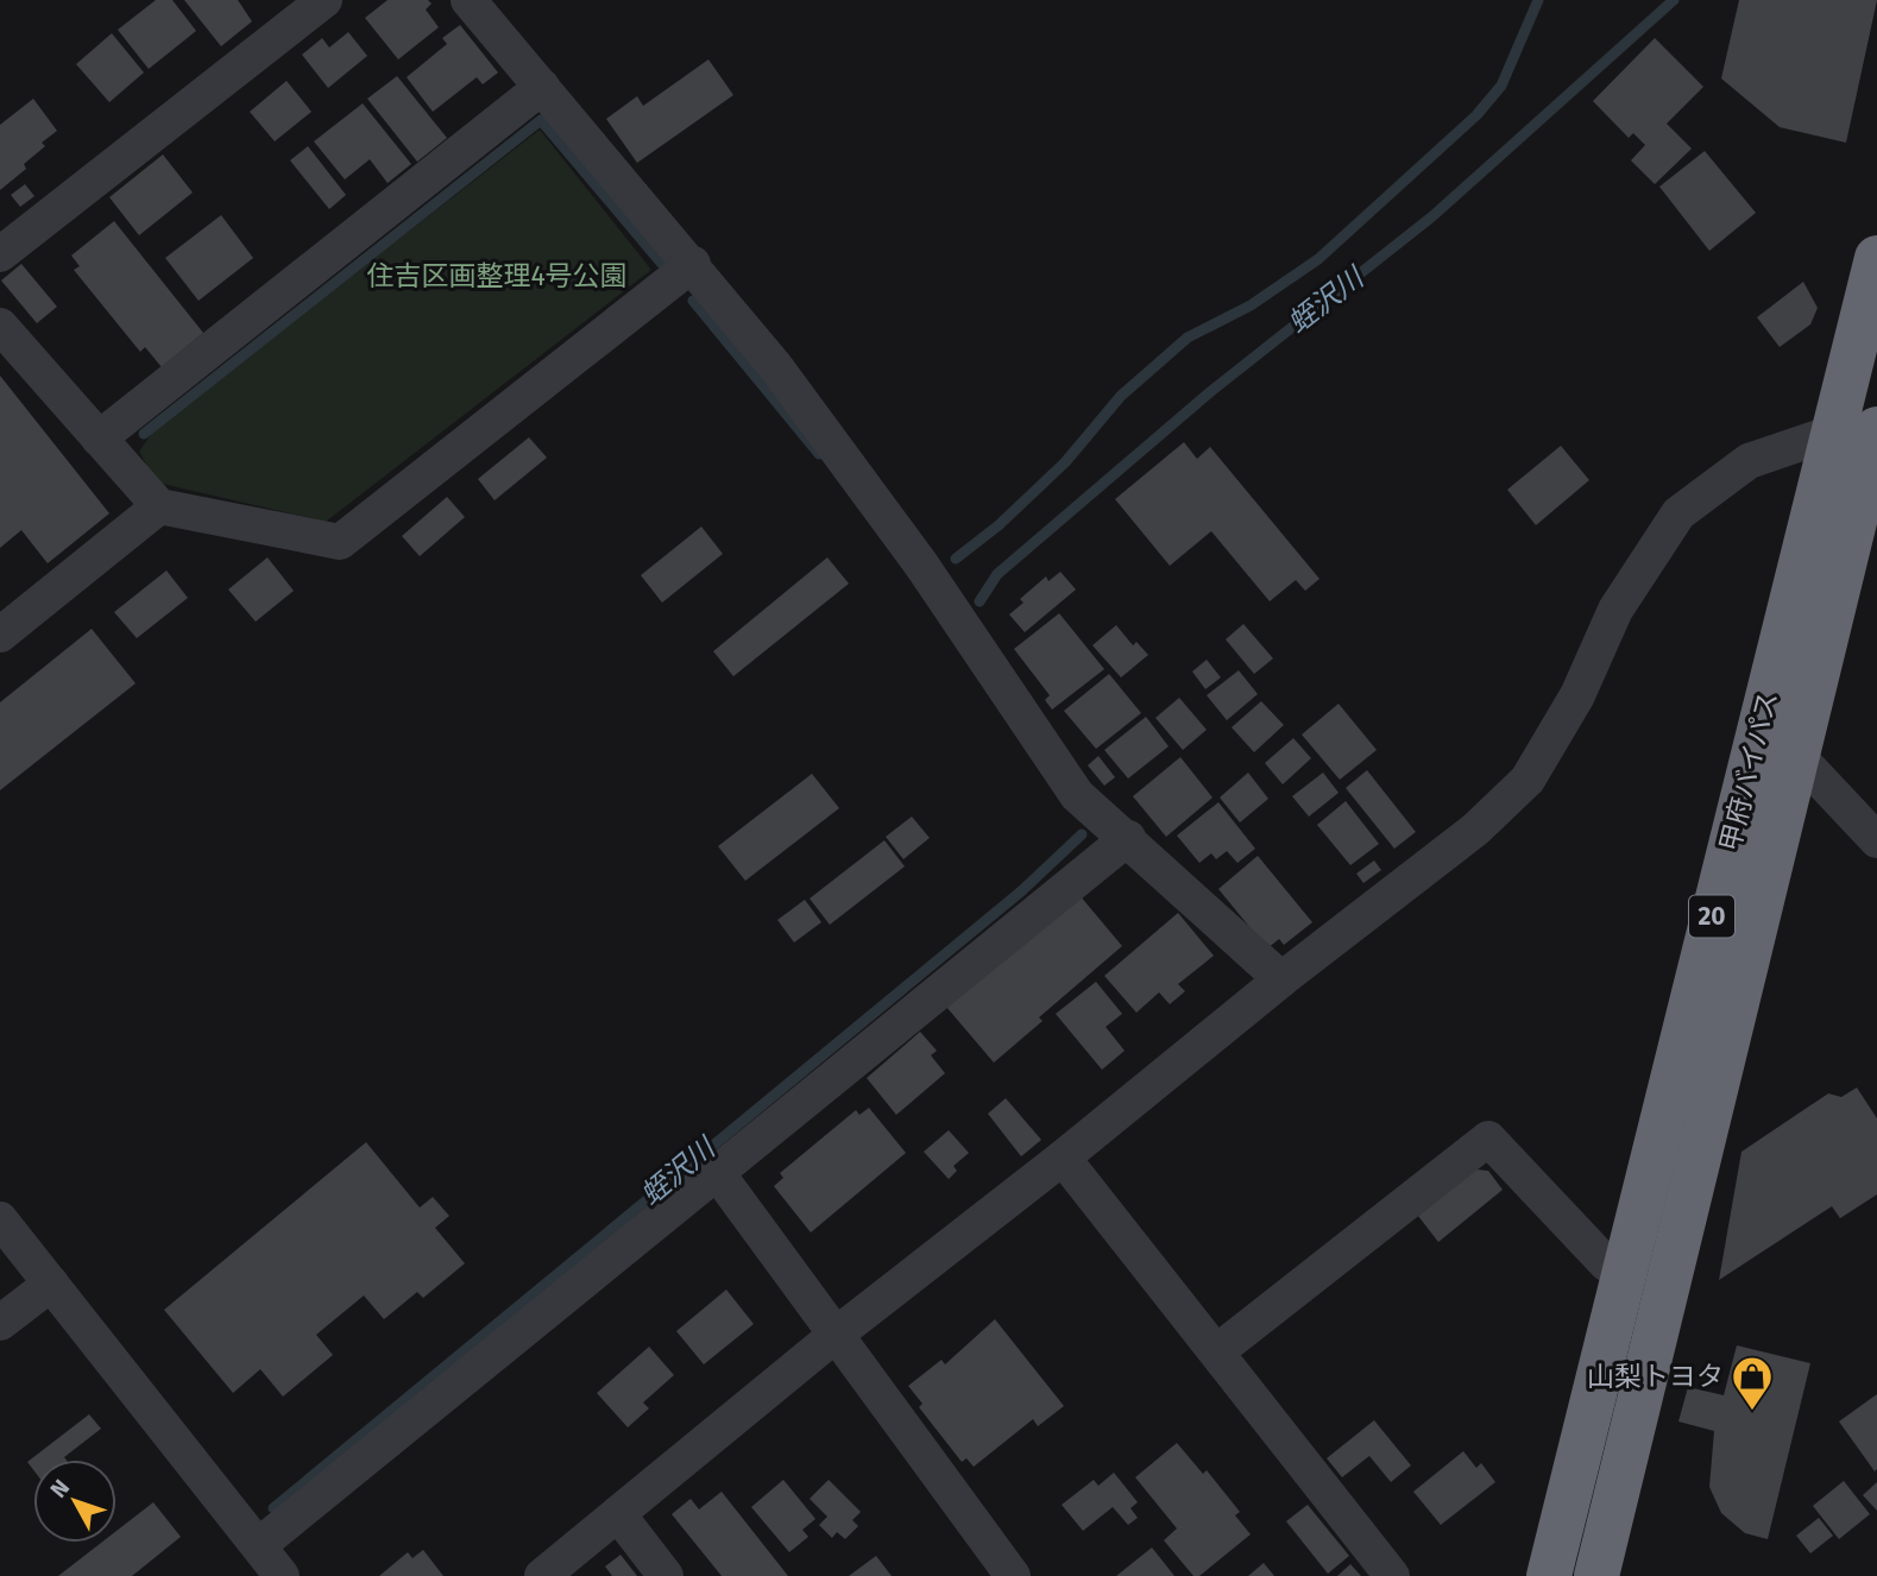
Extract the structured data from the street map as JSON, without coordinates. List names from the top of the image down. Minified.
{"streets":{"highway":["甲府バイパス","20"]},"water":["蛭沢川"],"parks":["住吉区画整理4号公園"],"places":{"shop":["山梨トヨタ"]},"north":"top left"}
